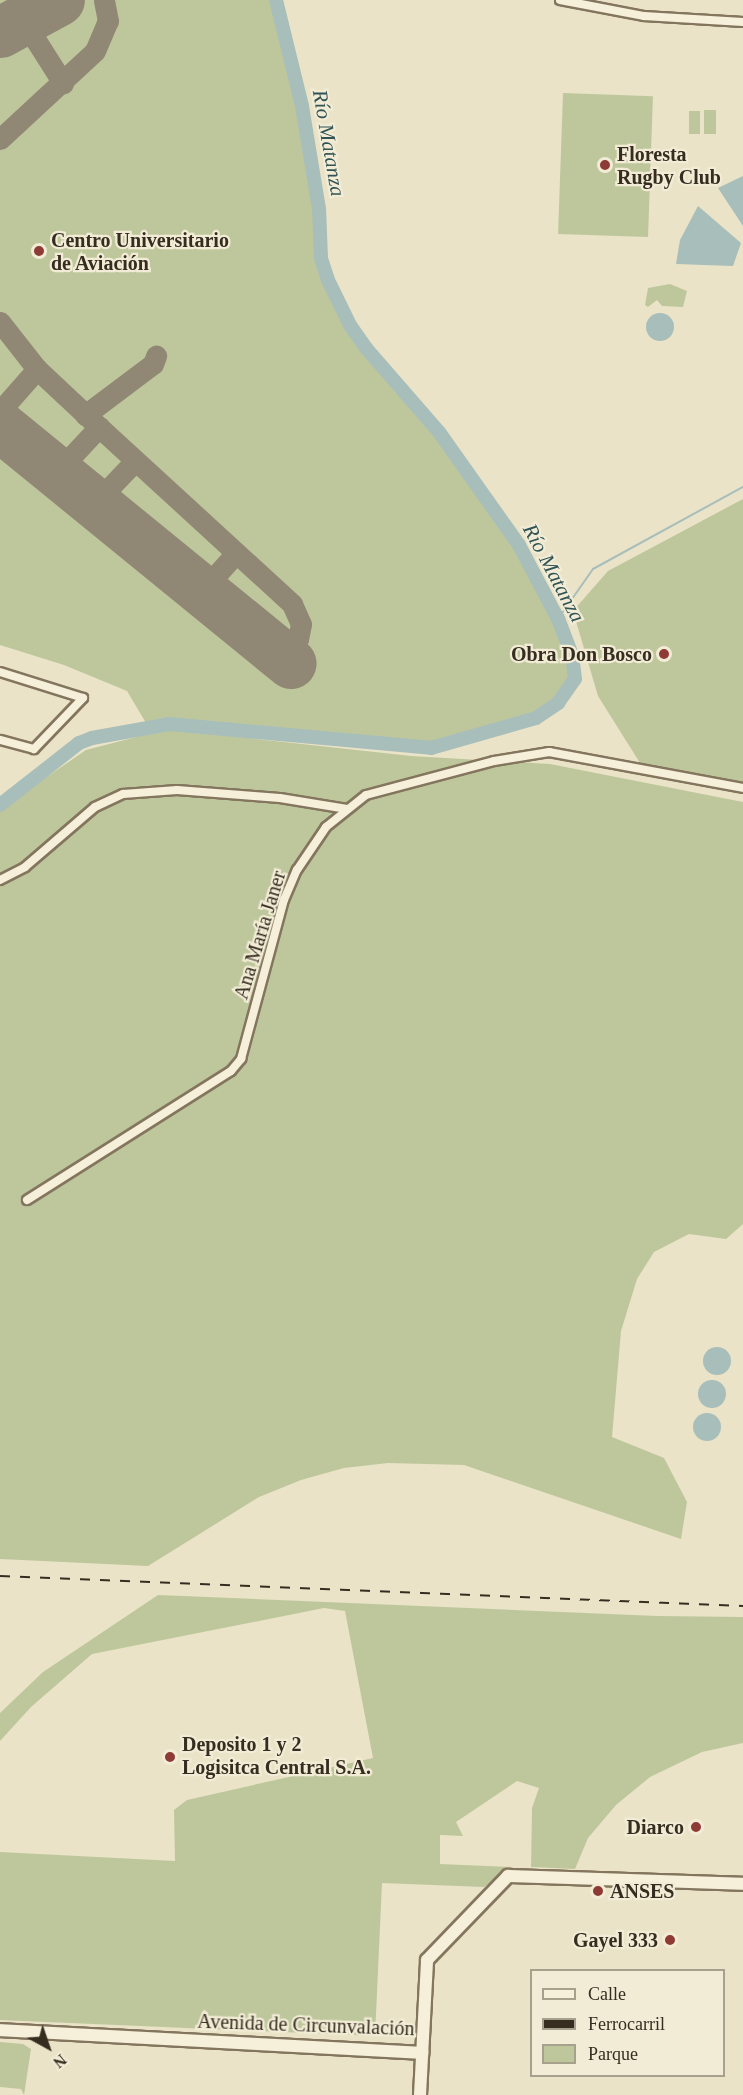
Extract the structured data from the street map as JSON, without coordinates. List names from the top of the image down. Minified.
{"streets":{"street":["Ana María Janer","Avenida de Circunvalación"]},"water":["Río Matanza"],"places":["Floresta Rugby Club","Centro Universitario de Aviación","Obra Don Bosco","Deposito 1 y 2 Logisitca Central S.A.","Diarco","ANSES","Gayel 333"],"legend":["Calle","Ferrocarril","Parque"],"north":"bottom right"}
